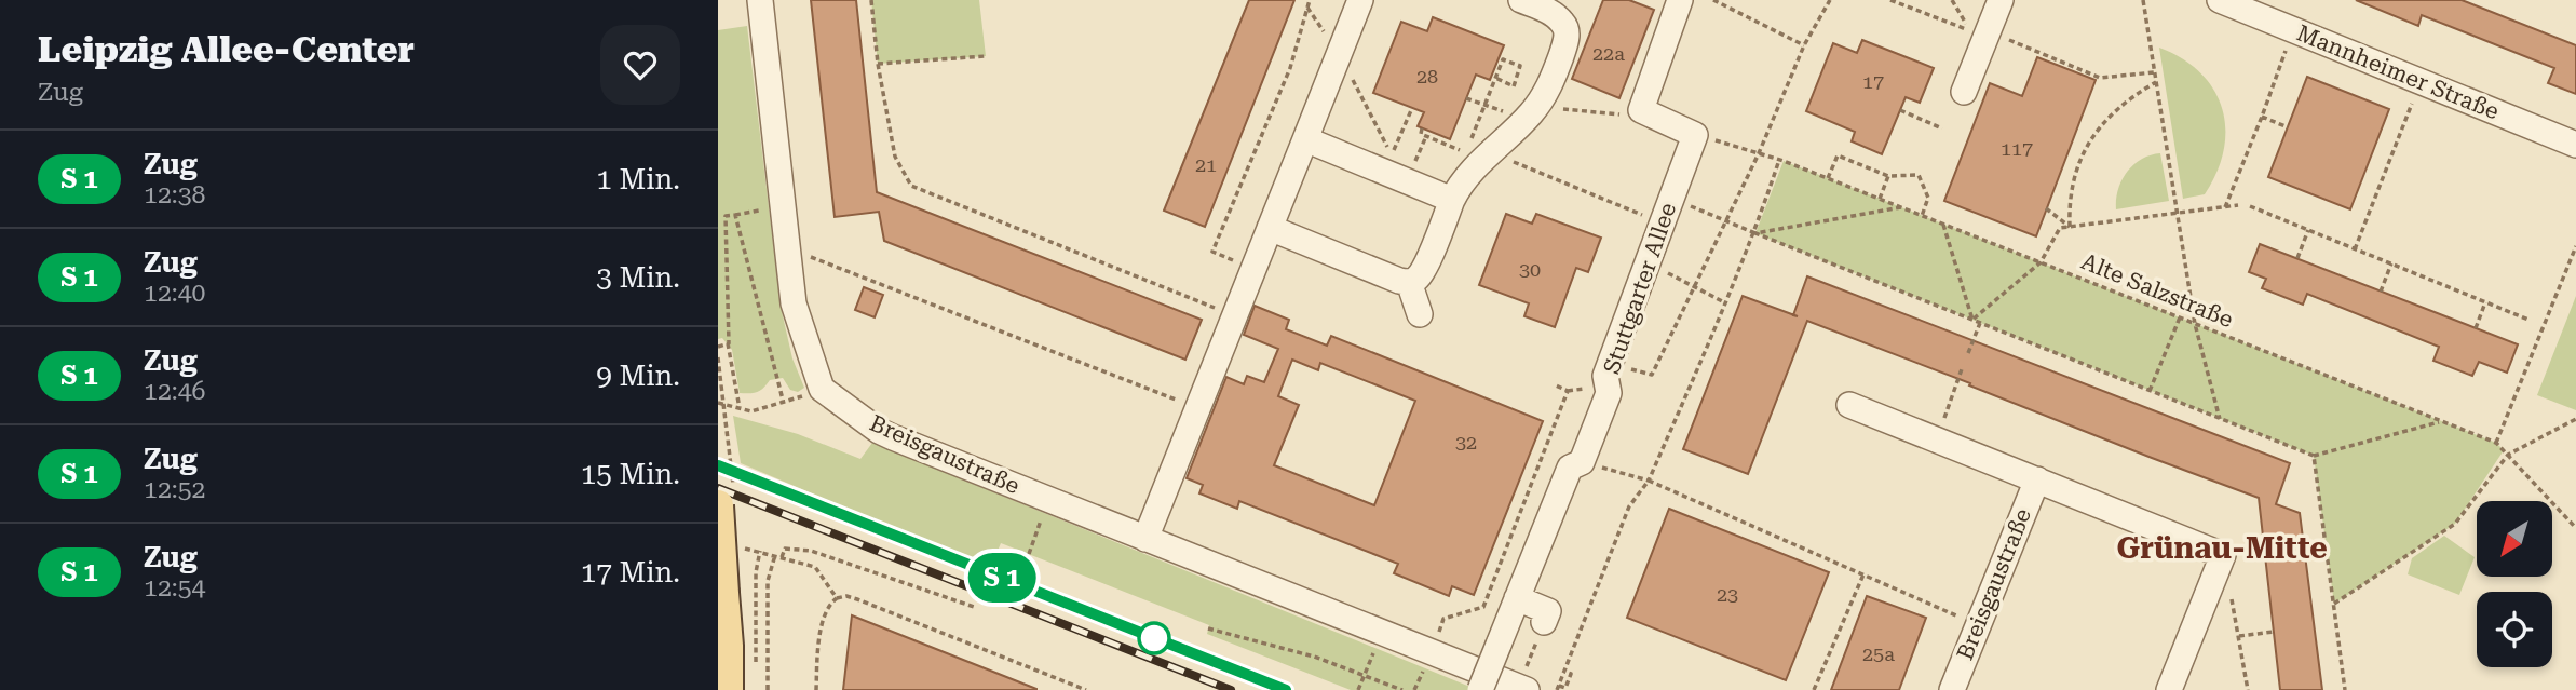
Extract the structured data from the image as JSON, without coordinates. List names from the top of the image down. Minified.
{"streets":{"street":["Mannheimer Straße","Stuttgarter Allee","Breisgaustraße"],"path":["Alte Salzstraße"]},"crossings":[["Stuttgarter Allee","Alte Salzstraße"]],"districts":["Grünau-Mitte"],"house_numbers":["22a","28","17","117","21","30","32","23","25a"],"north":"bottom left","page":{"heading":["Leipzig Allee-Center","Zug"],"on_map":"S 1","list":[{"mark":"S 1","name":"Zug","note":"12:38","value":"1 Min."},{"mark":"S 1","name":"Zug","note":"12:40","value":"3 Min."},{"mark":"S 1","name":"Zug","note":"12:46","value":"9 Min."},{"mark":"S 1","name":"Zug","note":"12:52","value":"15 Min."},{"mark":"S 1","name":"Zug","note":"12:54","value":"17 Min."}]}}
